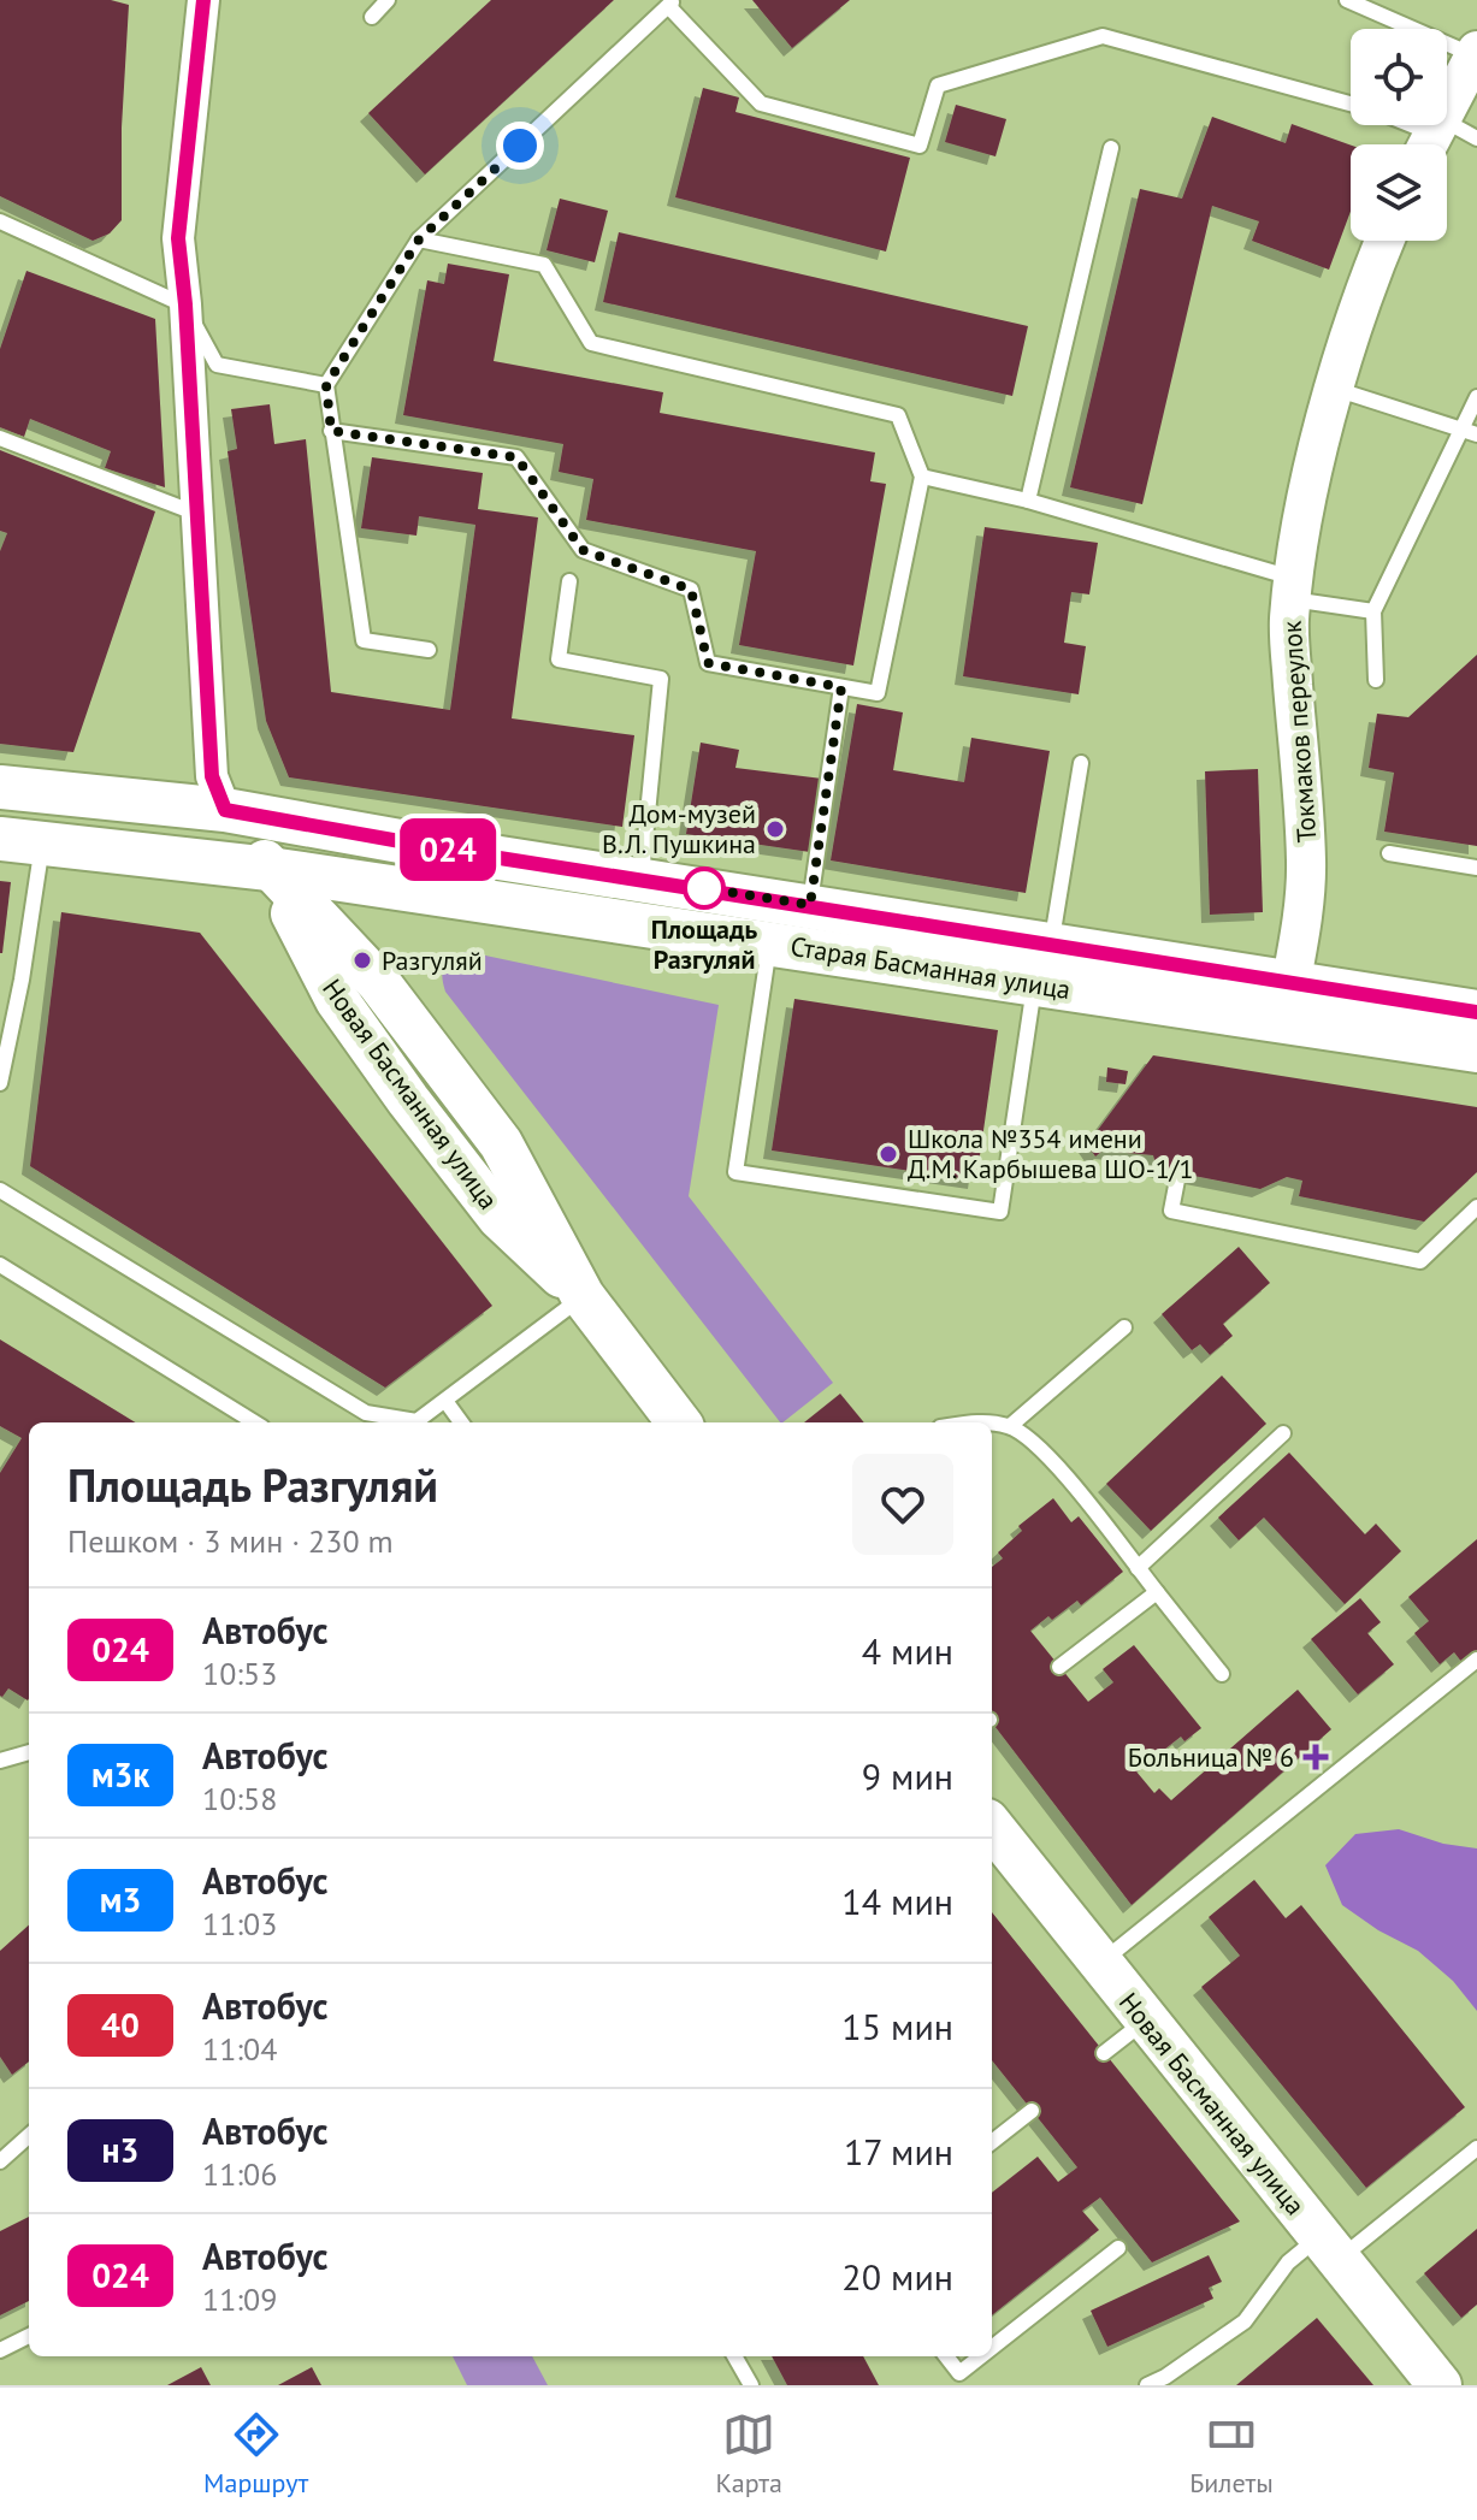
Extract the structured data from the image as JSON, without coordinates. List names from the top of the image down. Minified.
{"streets":{"main road":["Старая Басманная улица","Новая Басманная улица"],"street":["Токмаков переулок"]},"crossings":[["Токмаков переулок","Старая Басманная улица"],["Старая Басманная улица","Новая Басманная улица"]],"places":{"other":["Дом-музей В.Л. Пушкина","Площадь Разгуляй","Разгуляй","Школа №354 имени Д.М. Карбышева ШО-1/1"],"health":["Больница № 6"]},"lines":["bus line 024"],"page":{"on_map":"024","heading":["Площадь Разгуляй","Пешком · 3 мин · 230 m"],"list":[{"mark":"024","name":"Автобус","note":"10:53","value":"4 мин"},{"mark":"м3к","name":"Автобус","note":"10:58","value":"9 мин"},{"mark":"м3","name":"Автобус","note":"11:03","value":"14 мин"},{"mark":"40","name":"Автобус","note":"11:04","value":"15 мин"},{"mark":"н3","name":"Автобус","note":"11:06","value":"17 мин"},{"mark":"024","name":"Автобус","note":"11:09","value":"20 мин"}],"tabs":["Маршрут","Карта","Билеты"]}}
